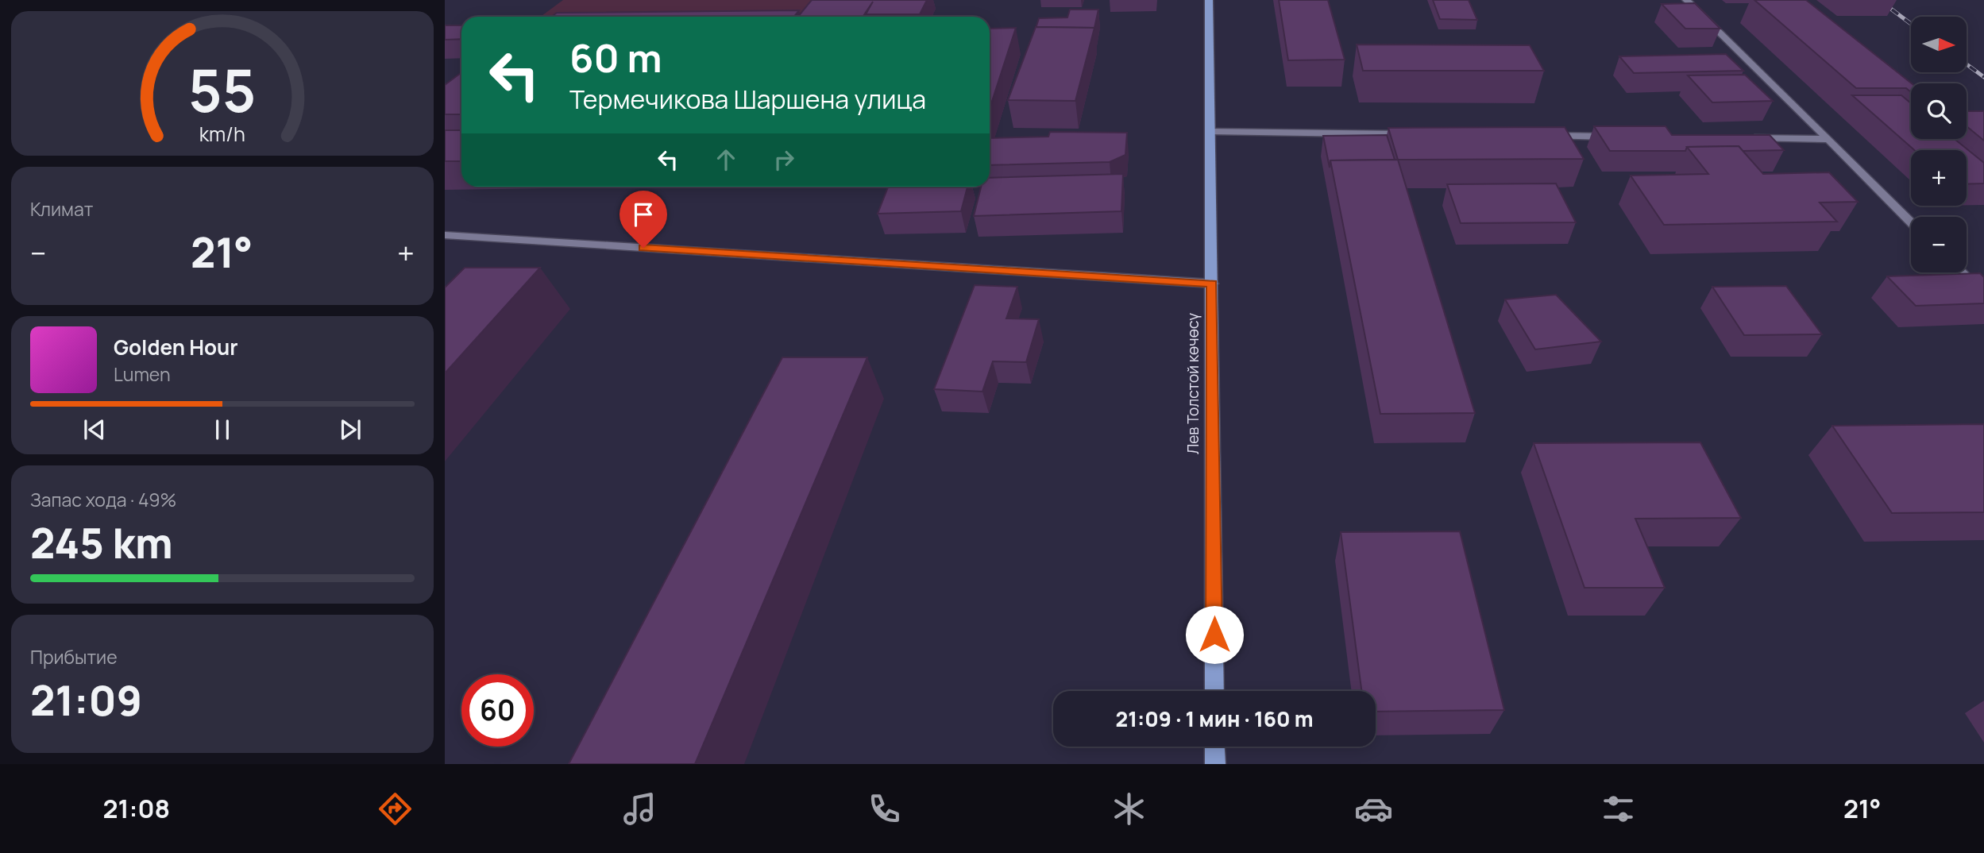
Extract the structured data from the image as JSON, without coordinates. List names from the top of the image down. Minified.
{"streets":{"main road":["Лев Толстой көчөсү"]},"north":"right","page":{"map_buttons":["+","−"],"turn":["60 m","Термечикова Шаршена улица"],"tile":["Климат",["Запас хода · 49%","245 km"],["Прибытие","21:09"]],"heat":["−","21°","+"],"song":["Golden Hour","Lumen"],"limit":"60","trip":"21:09 · 1 мин · 160 m","tabs":["21:08","21°"],"gauge":["55","km/h"]}}
